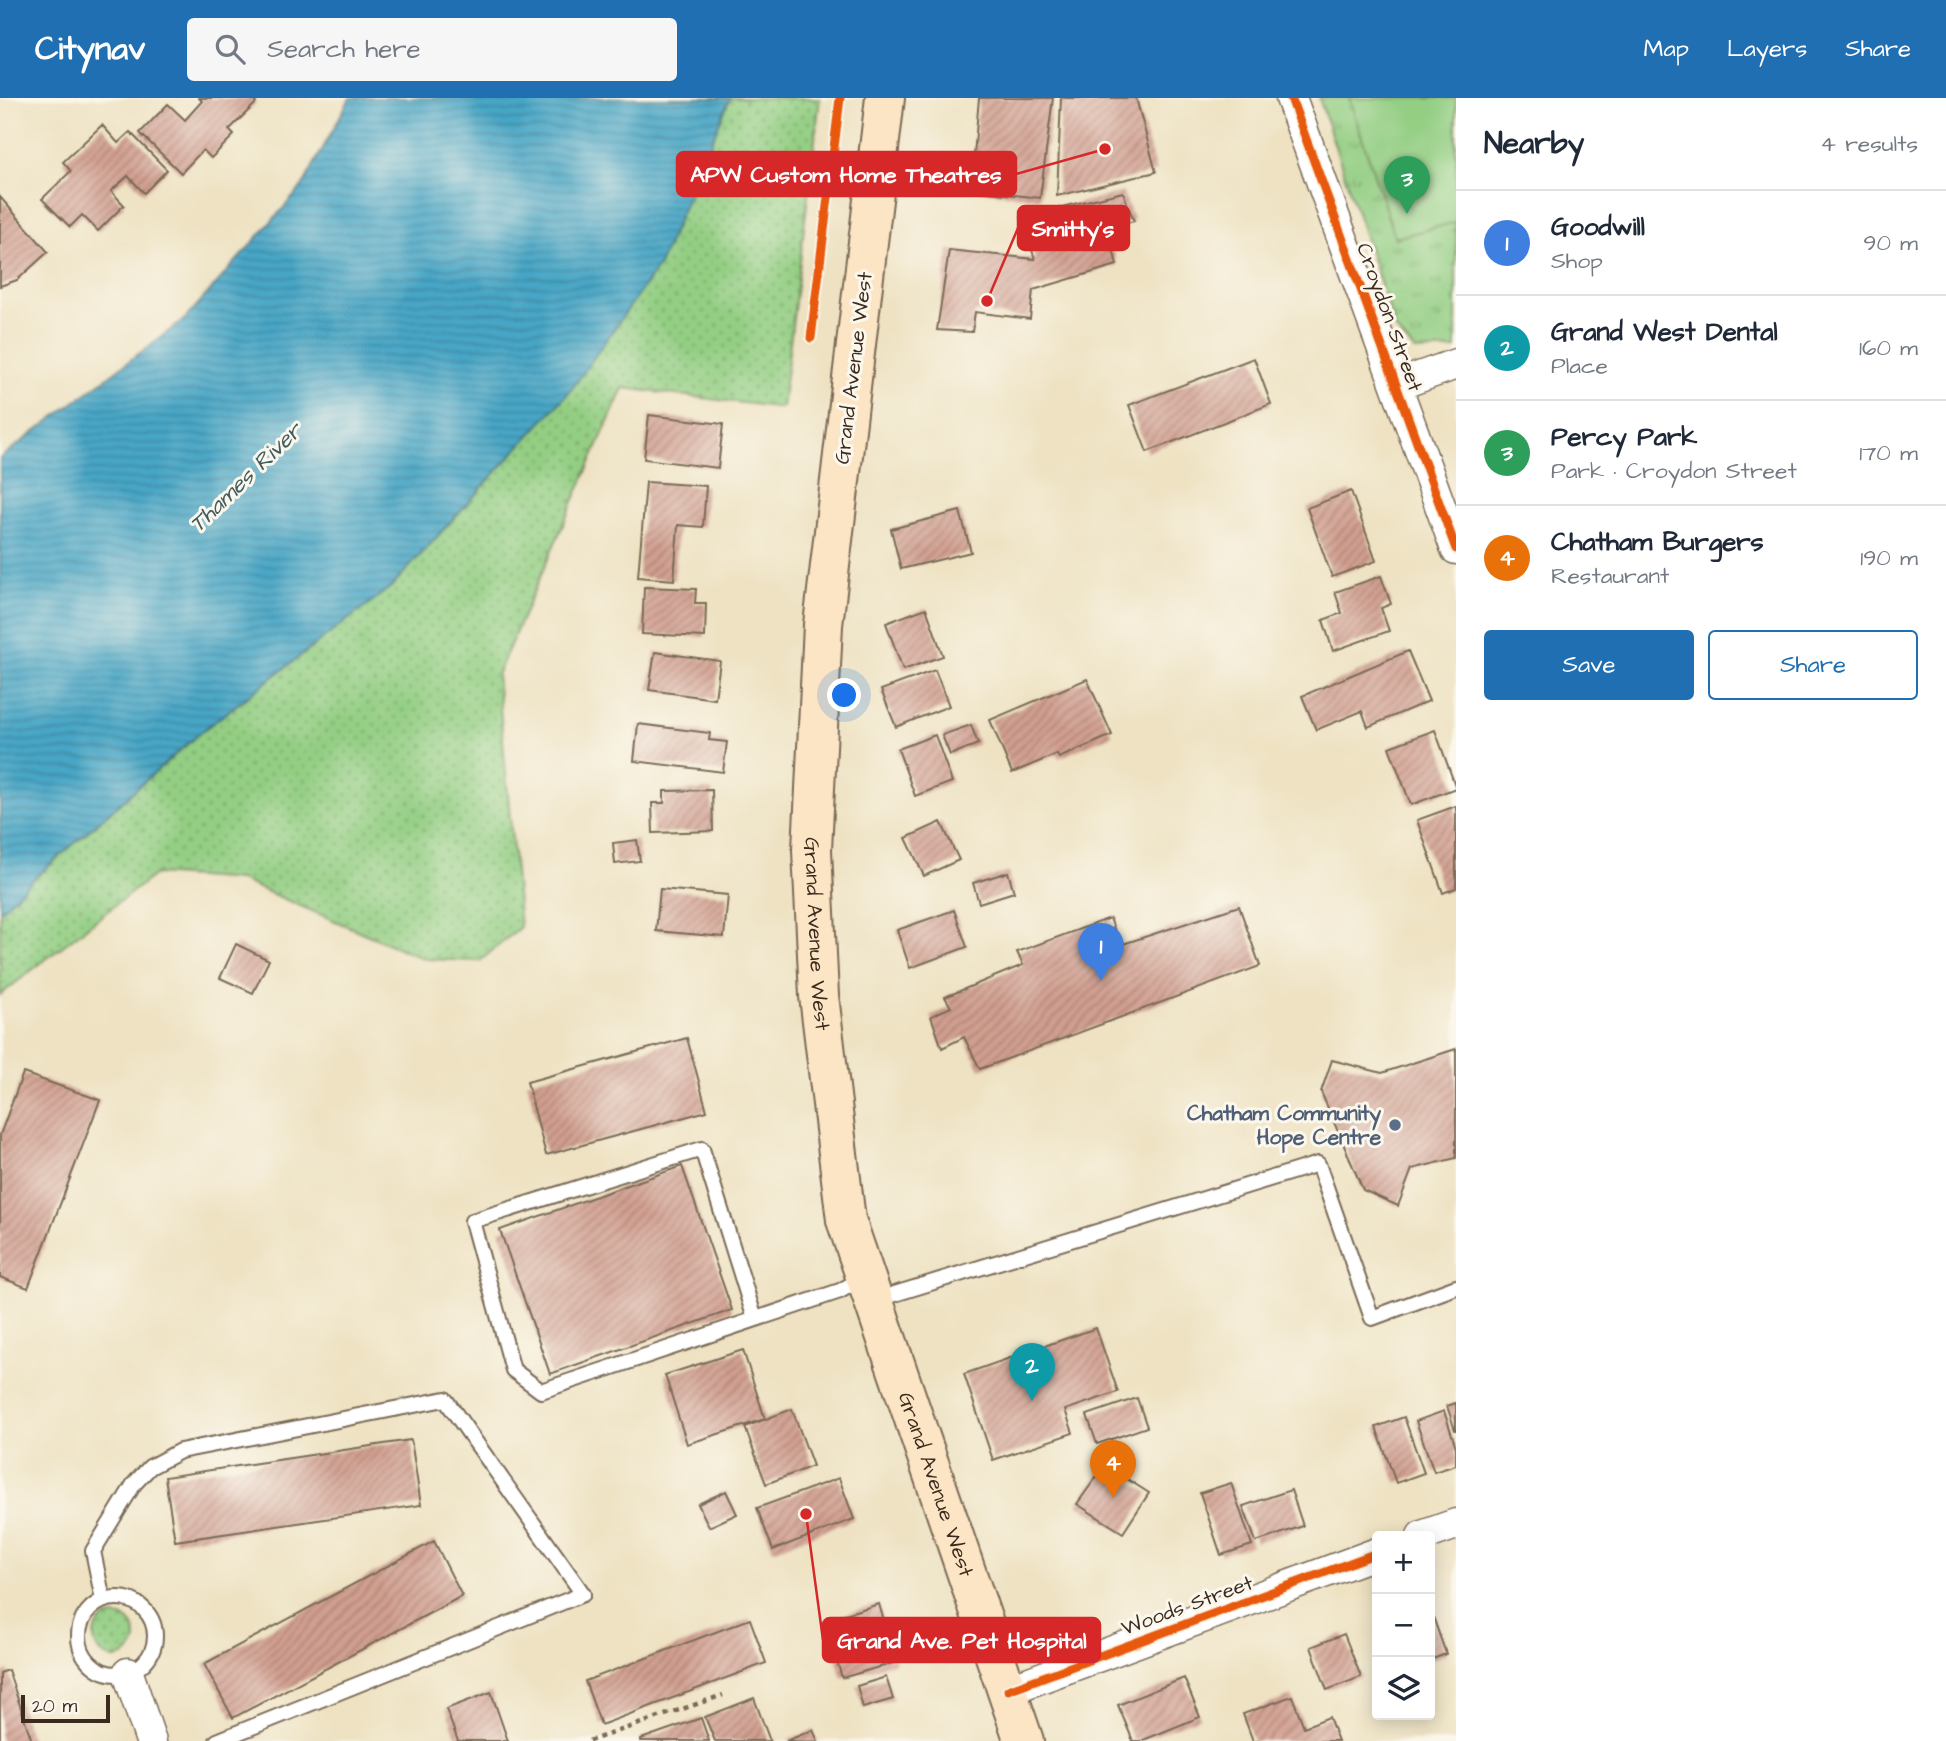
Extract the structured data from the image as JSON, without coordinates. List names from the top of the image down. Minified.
{"streets":{"main road":["Grand Avenue West"],"street":["Croydon Street","Woods Street"]},"crossings":[["Grand Avenue West","Woods Street"]],"water":["Thames River"],"places":["APW Custom Home Theatres","Smitty's","Chatham Community Hope Centre","Grand Ave. Pet Hospital"],"scale_bar":"20 m","page":{"header":"Citynav","search":"Search here","nav":["Map","Layers","Share"],"heading":["Nearby","4 results"],"pins":["3","1","2","4"],"list":[{"mark":"1","name":"Goodwill","note":"Shop","value":"90 m"},{"mark":"2","name":"Grand West Dental","note":"Place","value":"160 m"},{"mark":"3","name":"Percy Park","note":"Park · Croydon Street","value":"170 m"},{"mark":"4","name":"Chatham Burgers","note":"Restaurant","value":"190 m"}],"buttons":["Save","Share"],"map_buttons":["+","−"],"scale":"20 m"}}
